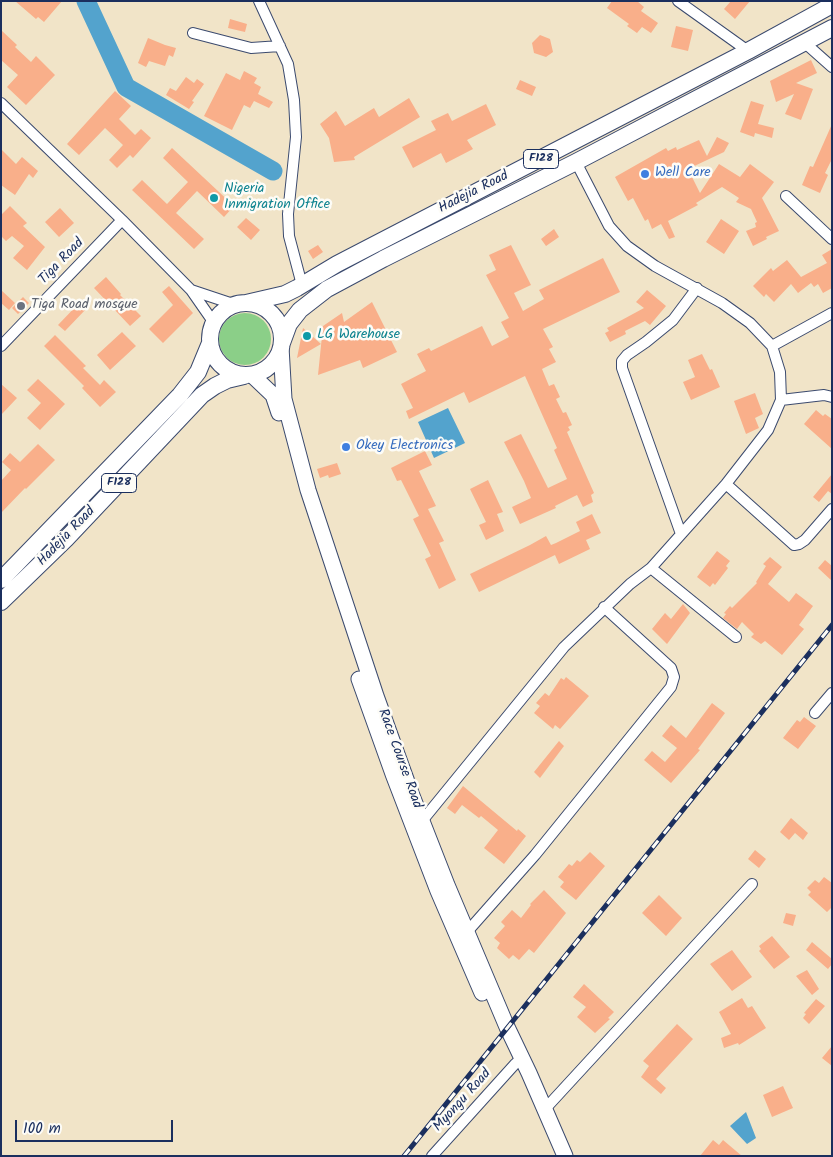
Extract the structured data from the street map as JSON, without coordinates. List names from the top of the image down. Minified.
{"streets":{"main road":["F128","Hadejia Road"],"street":["Tiga Road","Race Course Road","Myongu Road"]},"crossings":[["F128","Hadejia Road"],["F128","Race Course Road"],["Hadejia Road","Race Course Road"],["Race Course Road","Myongu Road"]],"places":["Well Care","Nigeria Inmigration Office","Tiga Road mosque","LG Warehouse","Okey Electronics"],"scale_bar":"100 m"}
